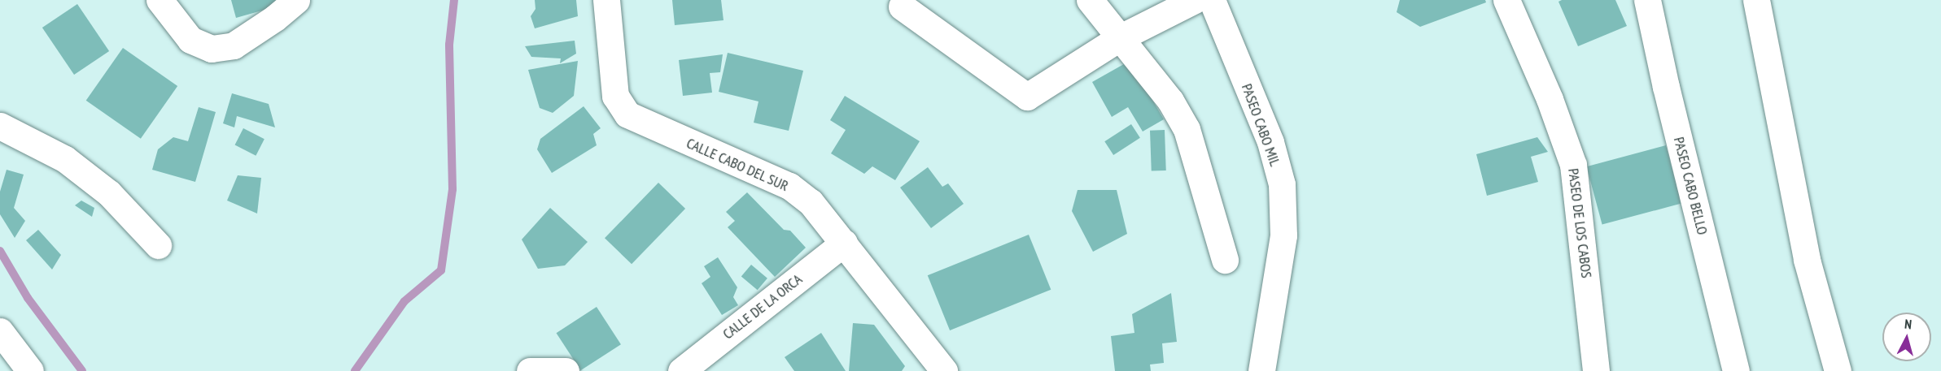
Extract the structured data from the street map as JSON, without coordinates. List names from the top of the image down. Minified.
{"streets":{"street":["PASEO CABO MIL","CALLE CABO DEL SUR","PASEO CABO BELLO","PASEO DE LOS CABOS","CALLE DE LA ORCA"]},"crossings":[["CALLE CABO DEL SUR","CALLE DE LA ORCA"]],"north":"top"}
